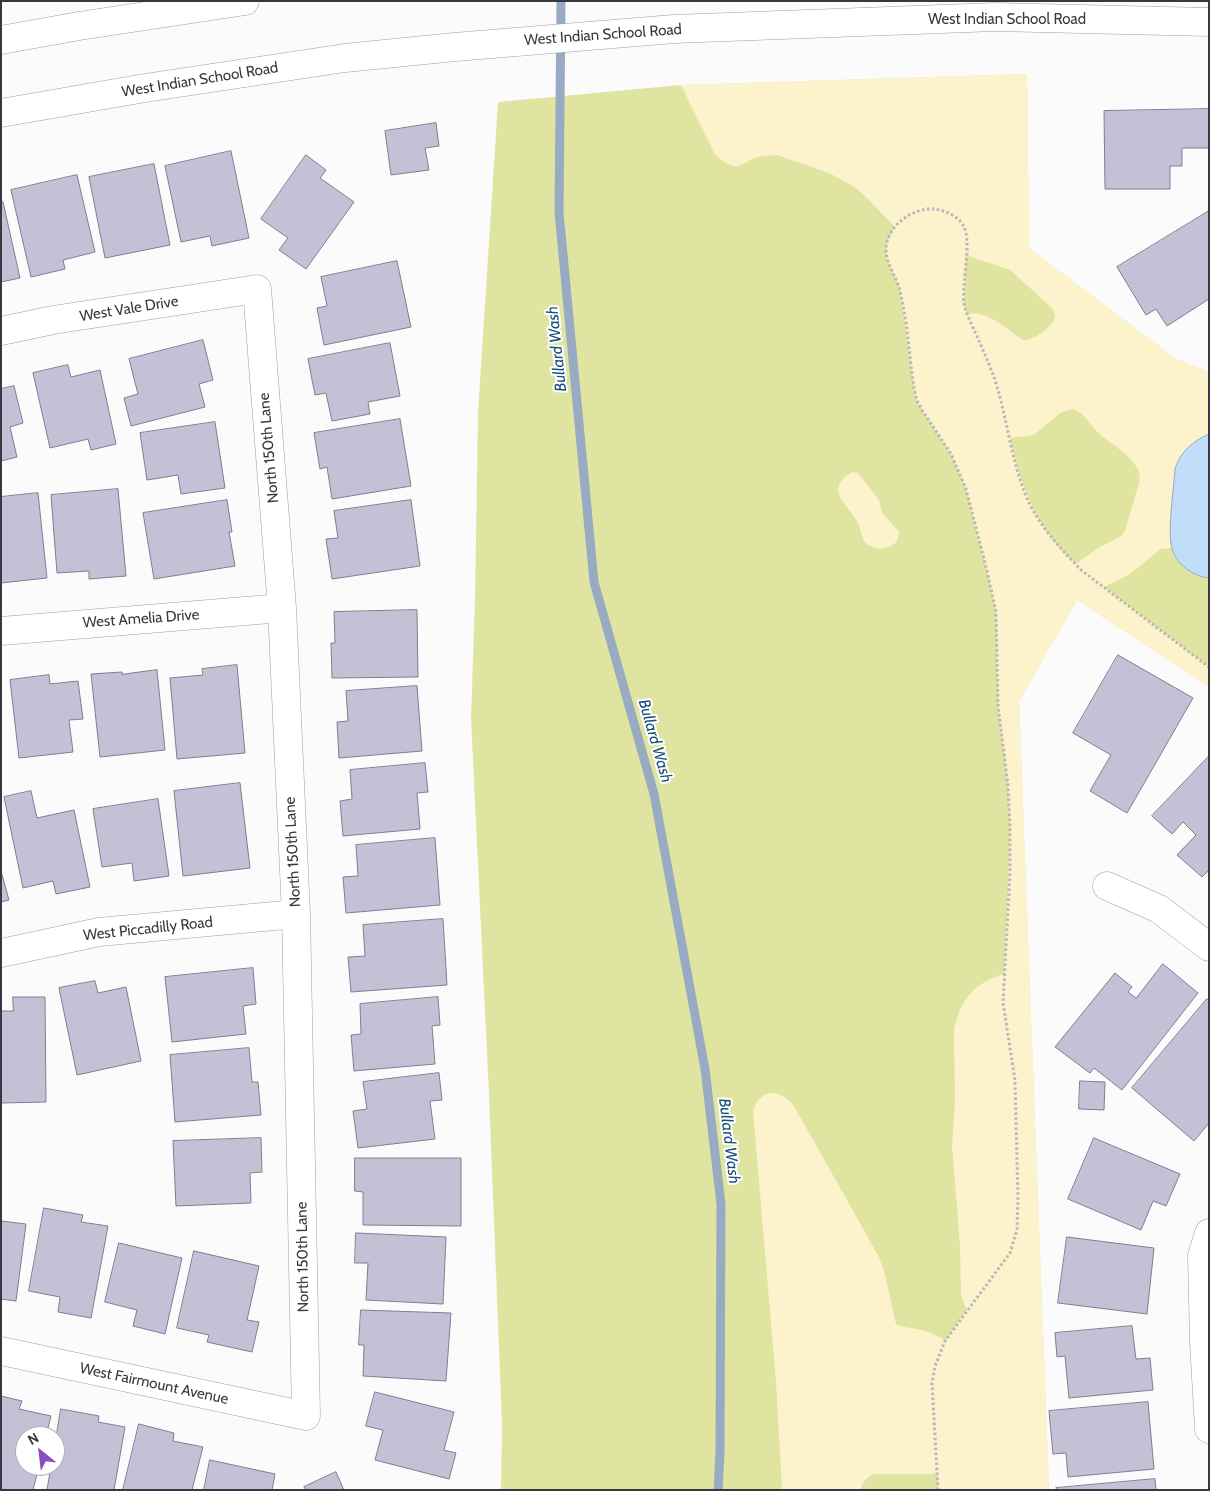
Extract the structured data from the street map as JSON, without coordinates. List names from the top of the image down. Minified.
{"streets":{"street":["West Indian School Road","West Vale Drive","North 150th Lane","West Amelia Drive","West Piccadilly Road","West Fairmount Avenue"]},"crossings":[["West Vale Drive","North 150th Lane"],["North 150th Lane","West Amelia Drive"],["North 150th Lane","West Piccadilly Road"],["North 150th Lane","West Fairmount Avenue"]],"water":["Bullard Wash"],"north":"top left"}
